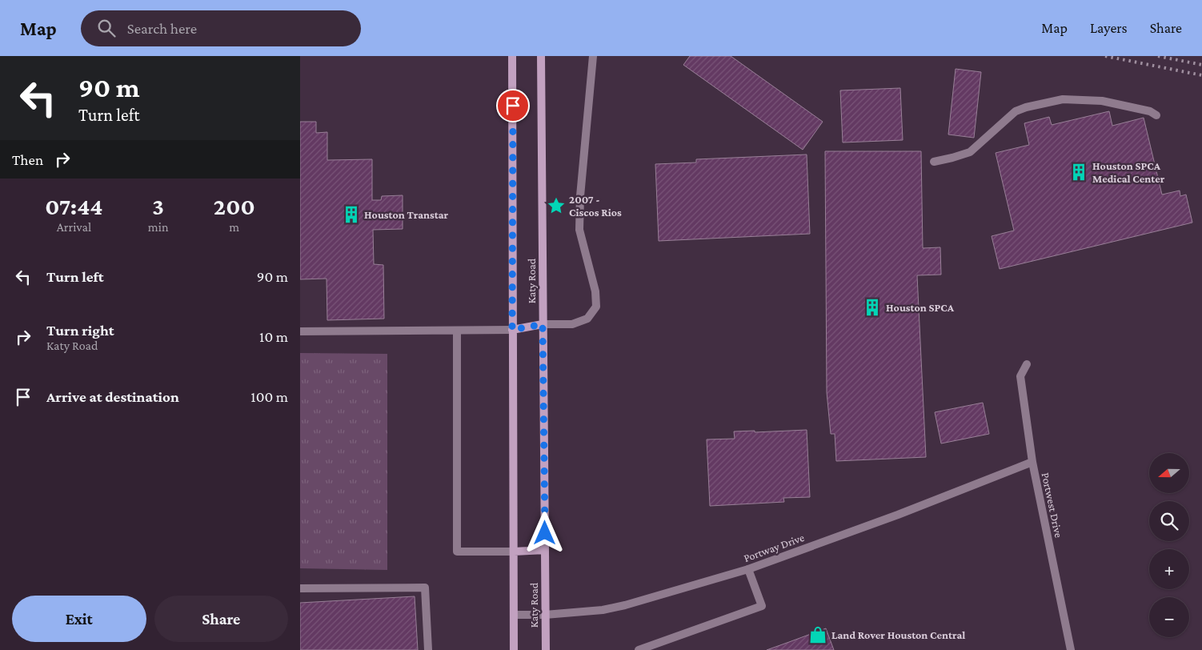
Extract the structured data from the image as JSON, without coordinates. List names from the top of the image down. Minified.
{"streets":{"main road":["Katy Road"],"street":["Portwest Drive","Portway Drive"]},"crossings":[["Katy Road","Portway Drive"],["Portwest Drive","Portway Drive"]],"places":{"building":["Houston SPCA Medical Center","Houston Transtar","Houston SPCA"],"place":["2007 - Ciscos Rios"],"shop":["Land Rover Houston Central"]},"north":"left","page":{"header":"Map","search":"Search here","nav":["Map","Layers","Share"],"turn":["90 m","Turn left"],"then":"Then","eta":["07:44","Arrival","3","min","200","m"],"list":[{"name":"Turn left","value":"90 m"},{"name":"Turn right","note":"Katy Road","value":"10 m"},{"name":"Arrive at destination","value":"100 m"}],"map_buttons":["+","−"],"buttons":["Exit","Share"]}}
